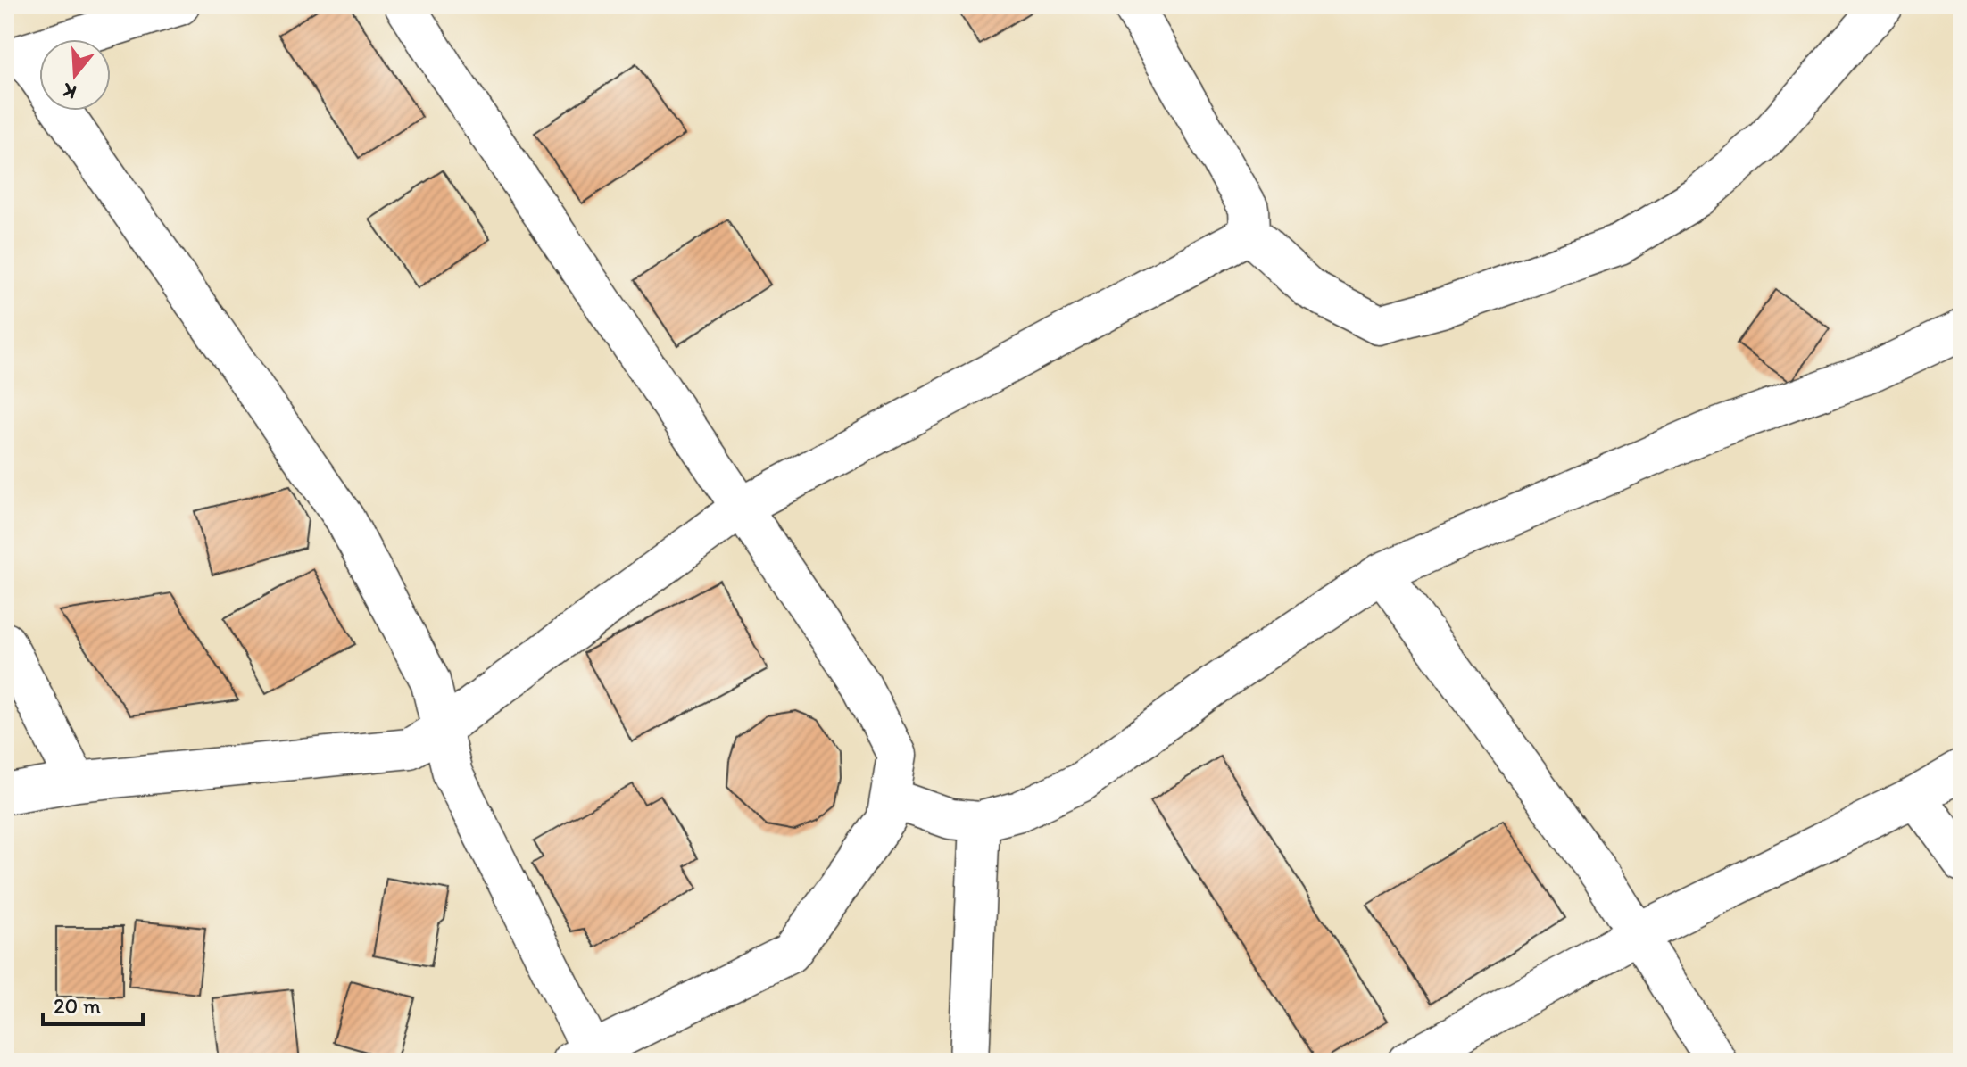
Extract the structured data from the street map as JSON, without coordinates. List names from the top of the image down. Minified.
{"scale_bar":"20 m","north":"bottom"}
